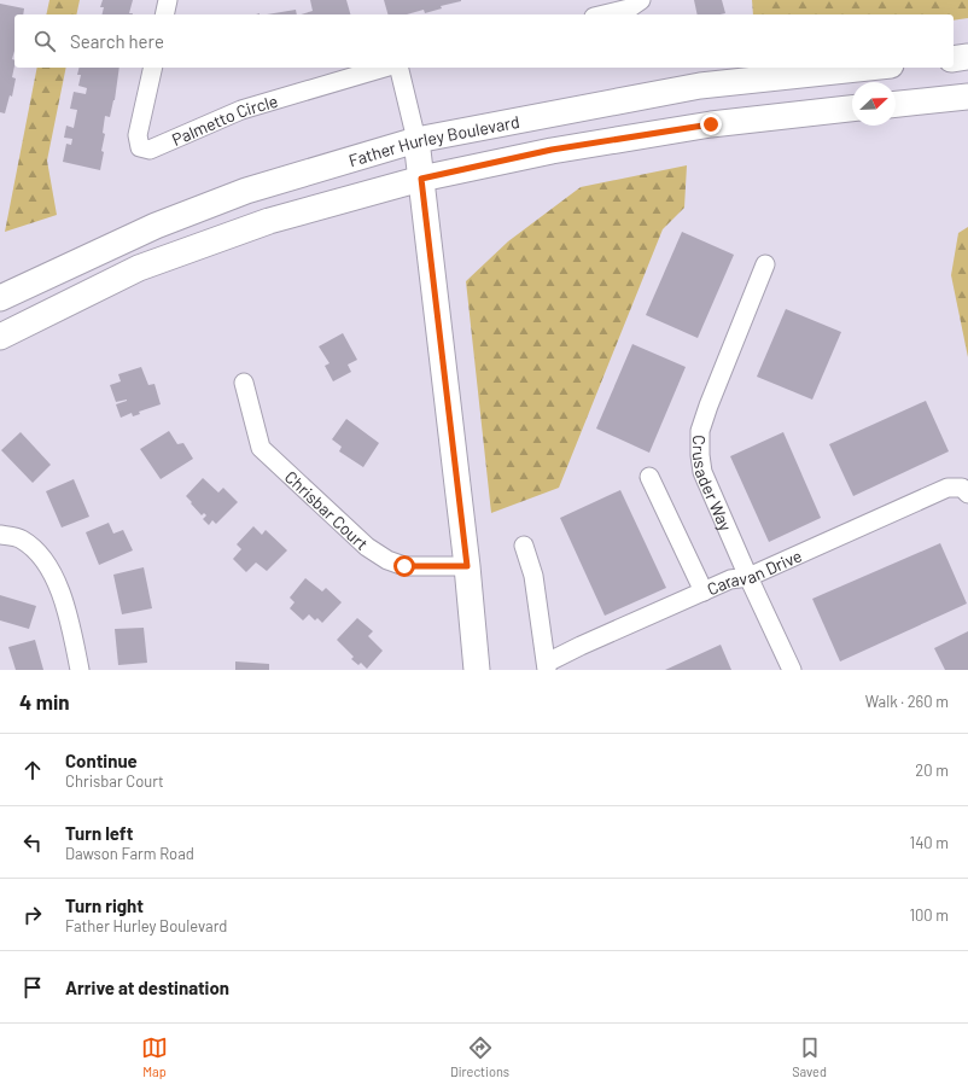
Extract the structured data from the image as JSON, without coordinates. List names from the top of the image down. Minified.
{"streets":{"main road":["Father Hurley Boulevard"],"street":["Palmetto Circle","Crusader Way","Chrisbar Court","Caravan Drive"]},"crossings":[["Crusader Way","Caravan Drive"]],"north":"top right","page":{"search":"Search here","heading":["4 min","Walk · 260 m"],"list":[["Continue","Chrisbar Court","20 m"],["Turn left","Dawson Farm Road","140 m"],["Turn right","Father Hurley Boulevard","100 m"],"Arrive at destination"],"nav":["Map","Directions","Saved"]}}
